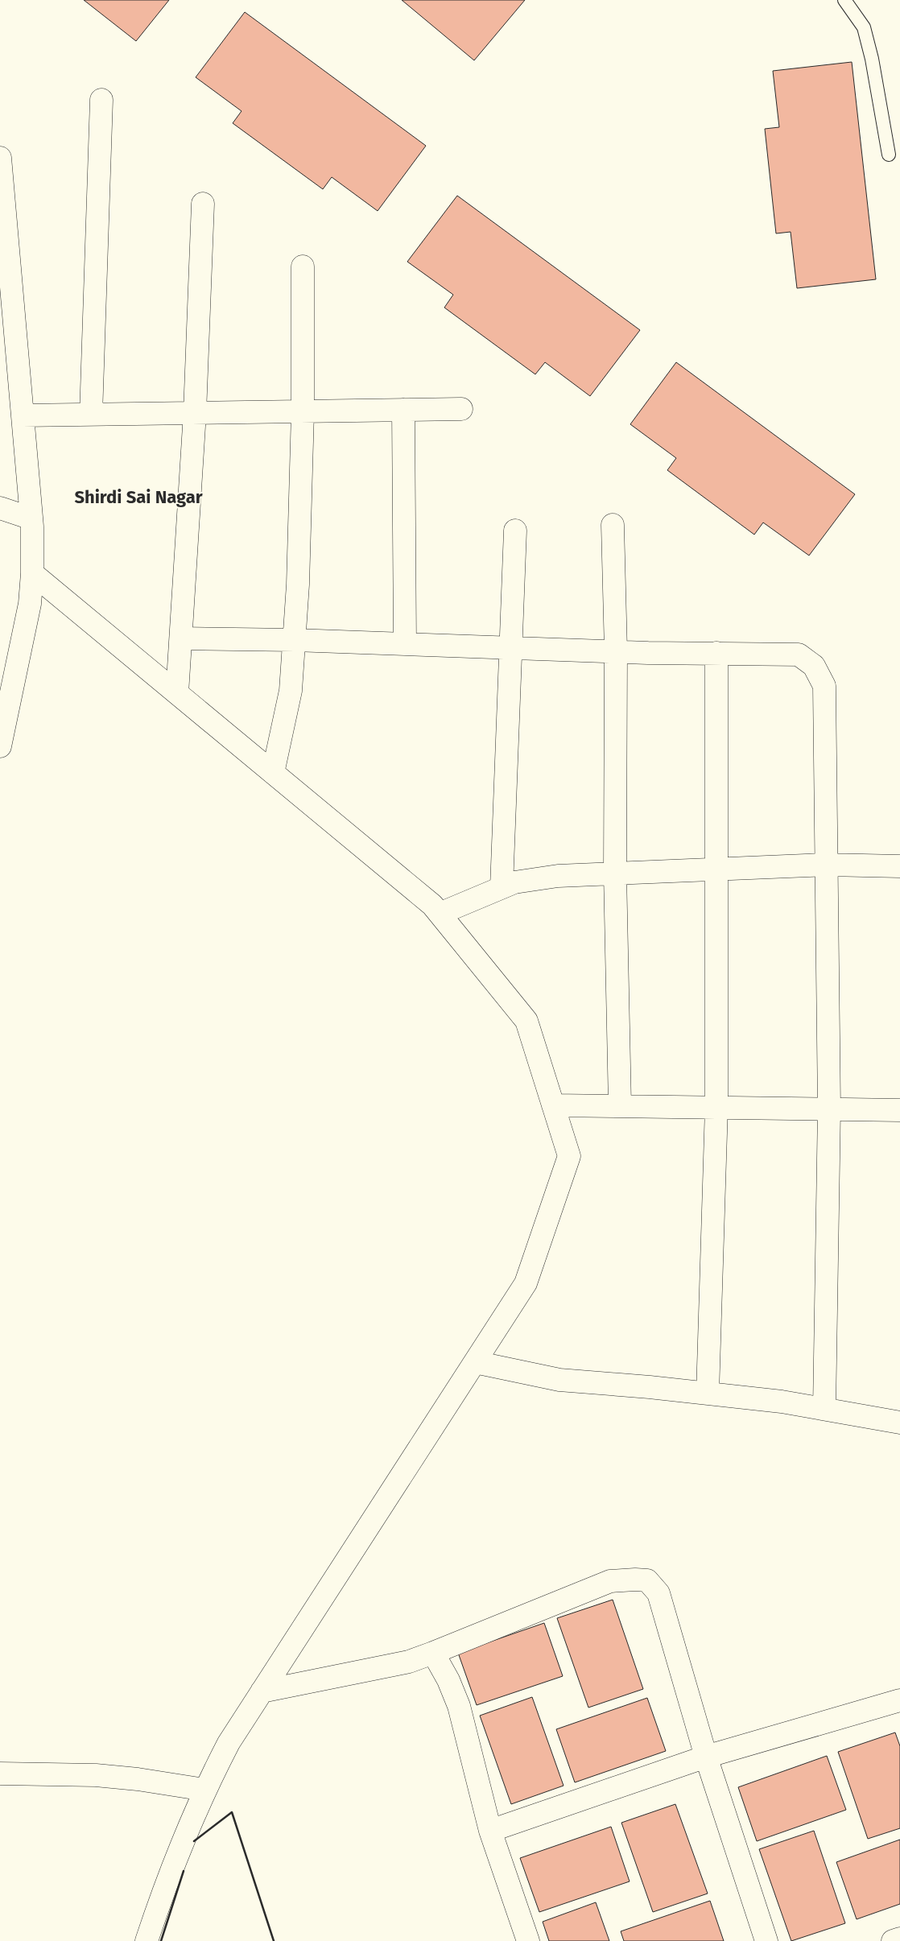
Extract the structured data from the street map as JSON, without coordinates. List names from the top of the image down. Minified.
{"districts":["Shirdi Sai Nagar"]}
